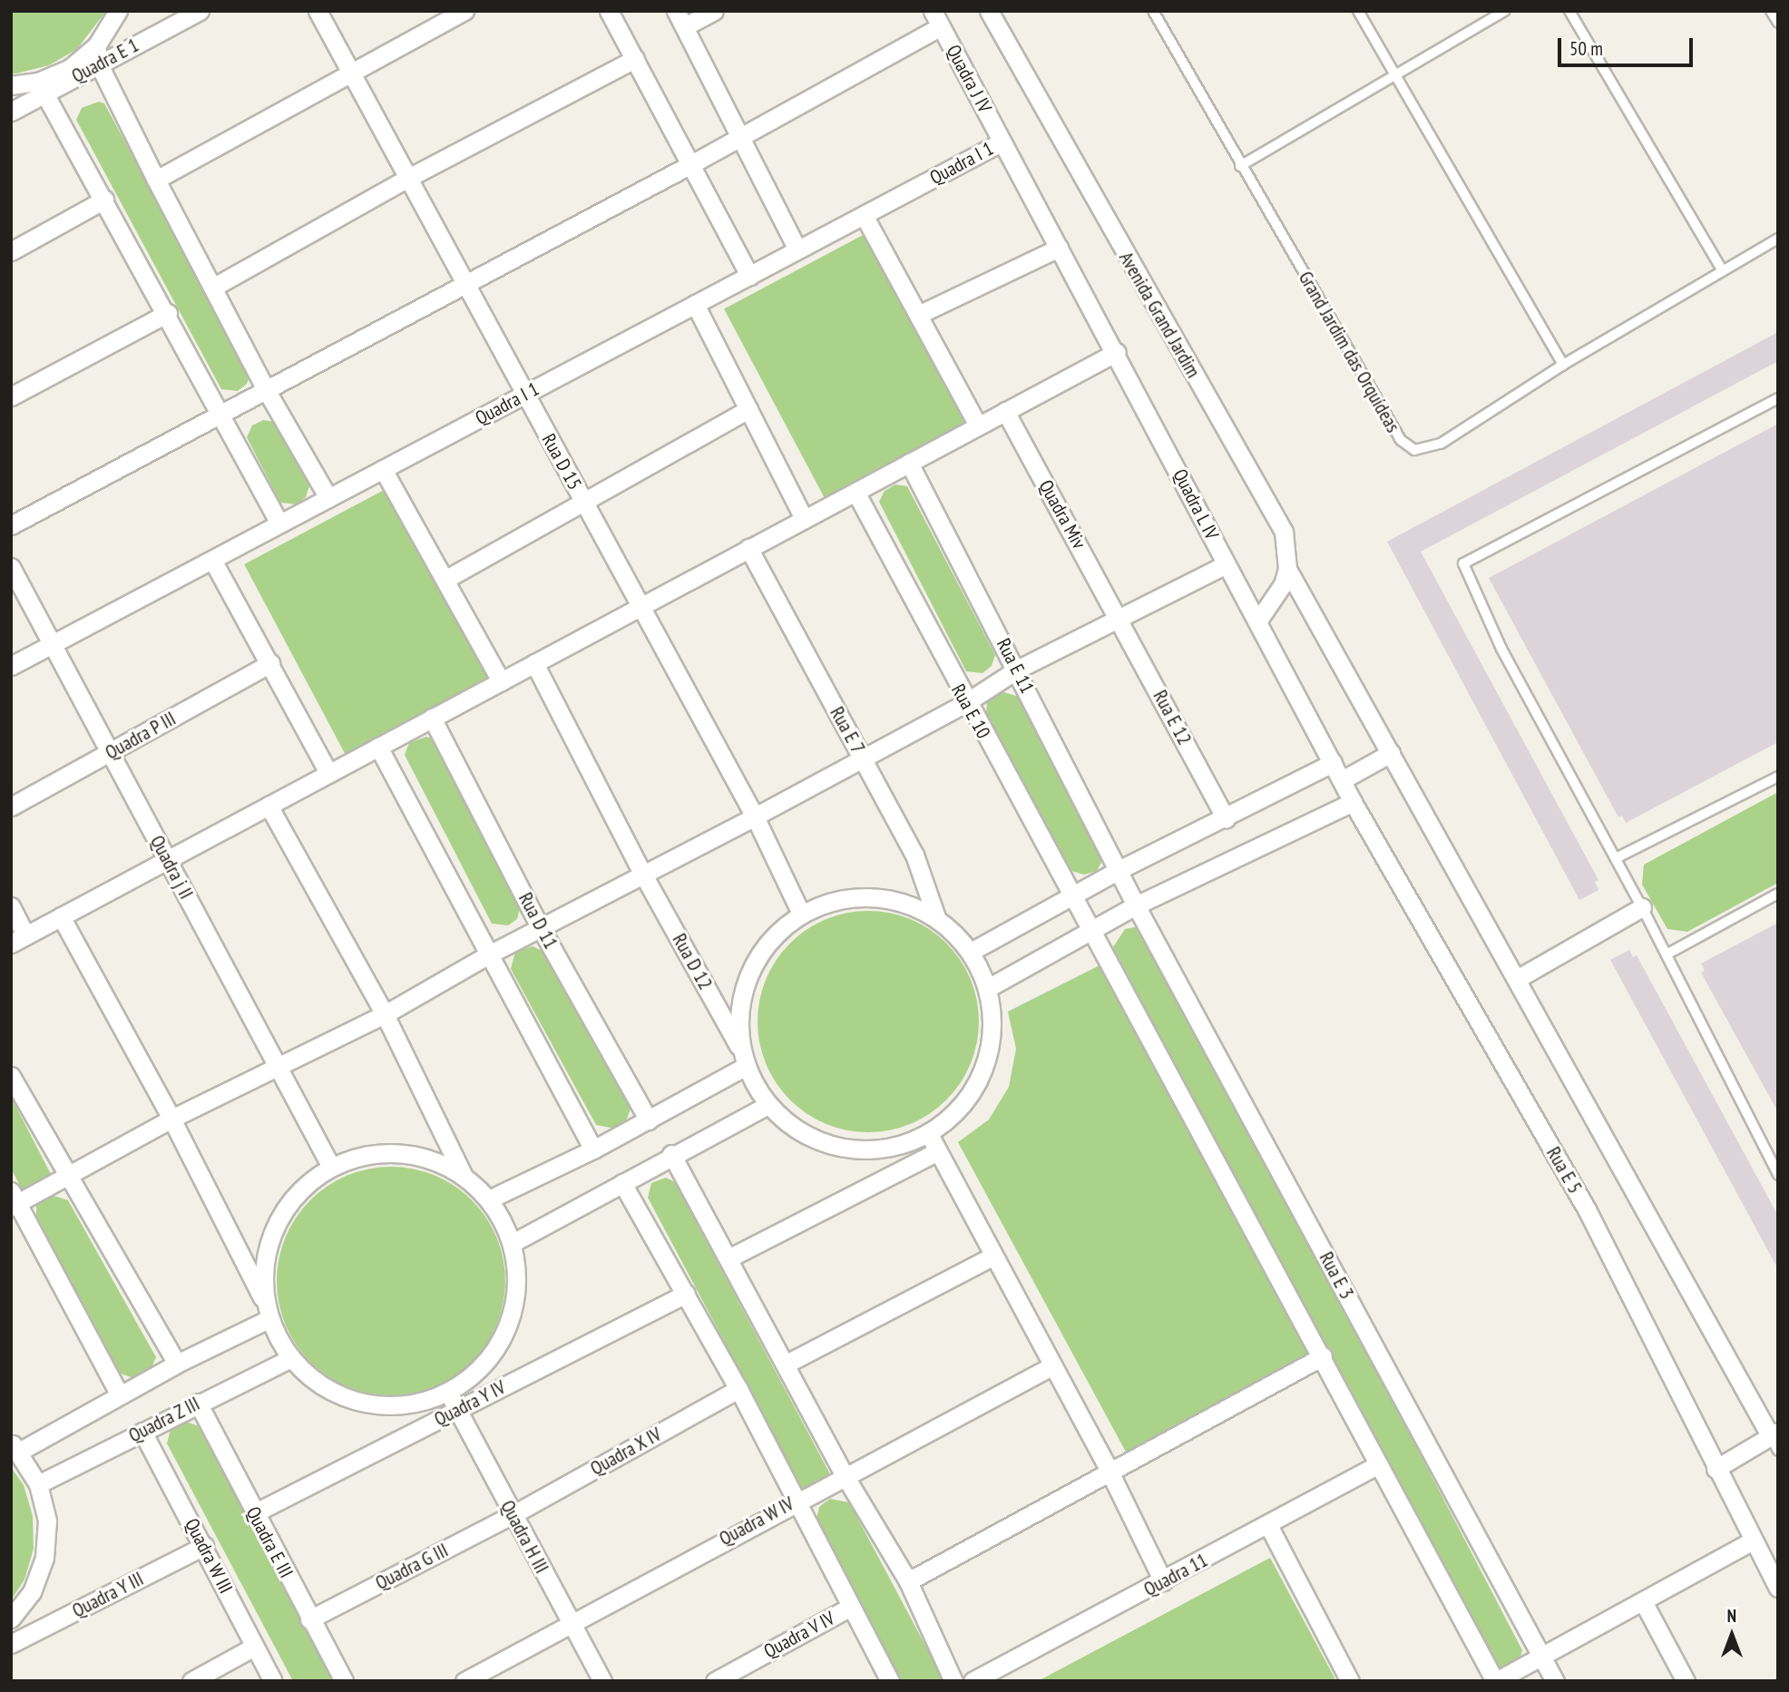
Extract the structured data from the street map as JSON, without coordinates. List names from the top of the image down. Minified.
{"streets":{"street":["Quadra E 1","Quadra J IV","Quadra I 1","Avenida Grand Jardim","Rua D 15","Quadra L IV","Quadra Miv","Rua E 11","Rua E 10","Rua E 12","Rua E 7","Quadra P III","Quadra j II","Rua D 11","Rua D 12","Rua E 5","Rua E 3","Quadra Y IV","Quadra Z III","Quadra X IV","Quadra W IV","Quadra H III","Quadra E III","Quadra W III","Quadra G III","Quadra 11","Quadra Y III","Quadra V IV"],"lane":["Grand Jardim das Orquídeas"]},"crossings":[["Quadra J IV","Quadra I 1"],["Quadra J IV","Quadra L IV"],["Quadra I 1","Rua D 15"],["Quadra I 1","Quadra j II"],["Quadra L IV","Rua E 5"],["Quadra Miv","Rua E 12"],["Rua E 11","Rua E 3"],["Rua E 10","Quadra 11"],["Quadra P III","Quadra j II"],["Quadra Y IV","Quadra H III"],["Quadra Y IV","Quadra E III"],["Quadra Z III","Quadra E III"],["Quadra Z III","Quadra W III"],["Quadra X IV","Quadra H III"],["Quadra X IV","Quadra G III"],["Quadra W IV","Quadra H III"],["Quadra H III","Quadra G III"],["Quadra E III","Quadra G III"],["Quadra W III","Quadra Y III"]],"scale_bar":"50 m","north":"top"}
